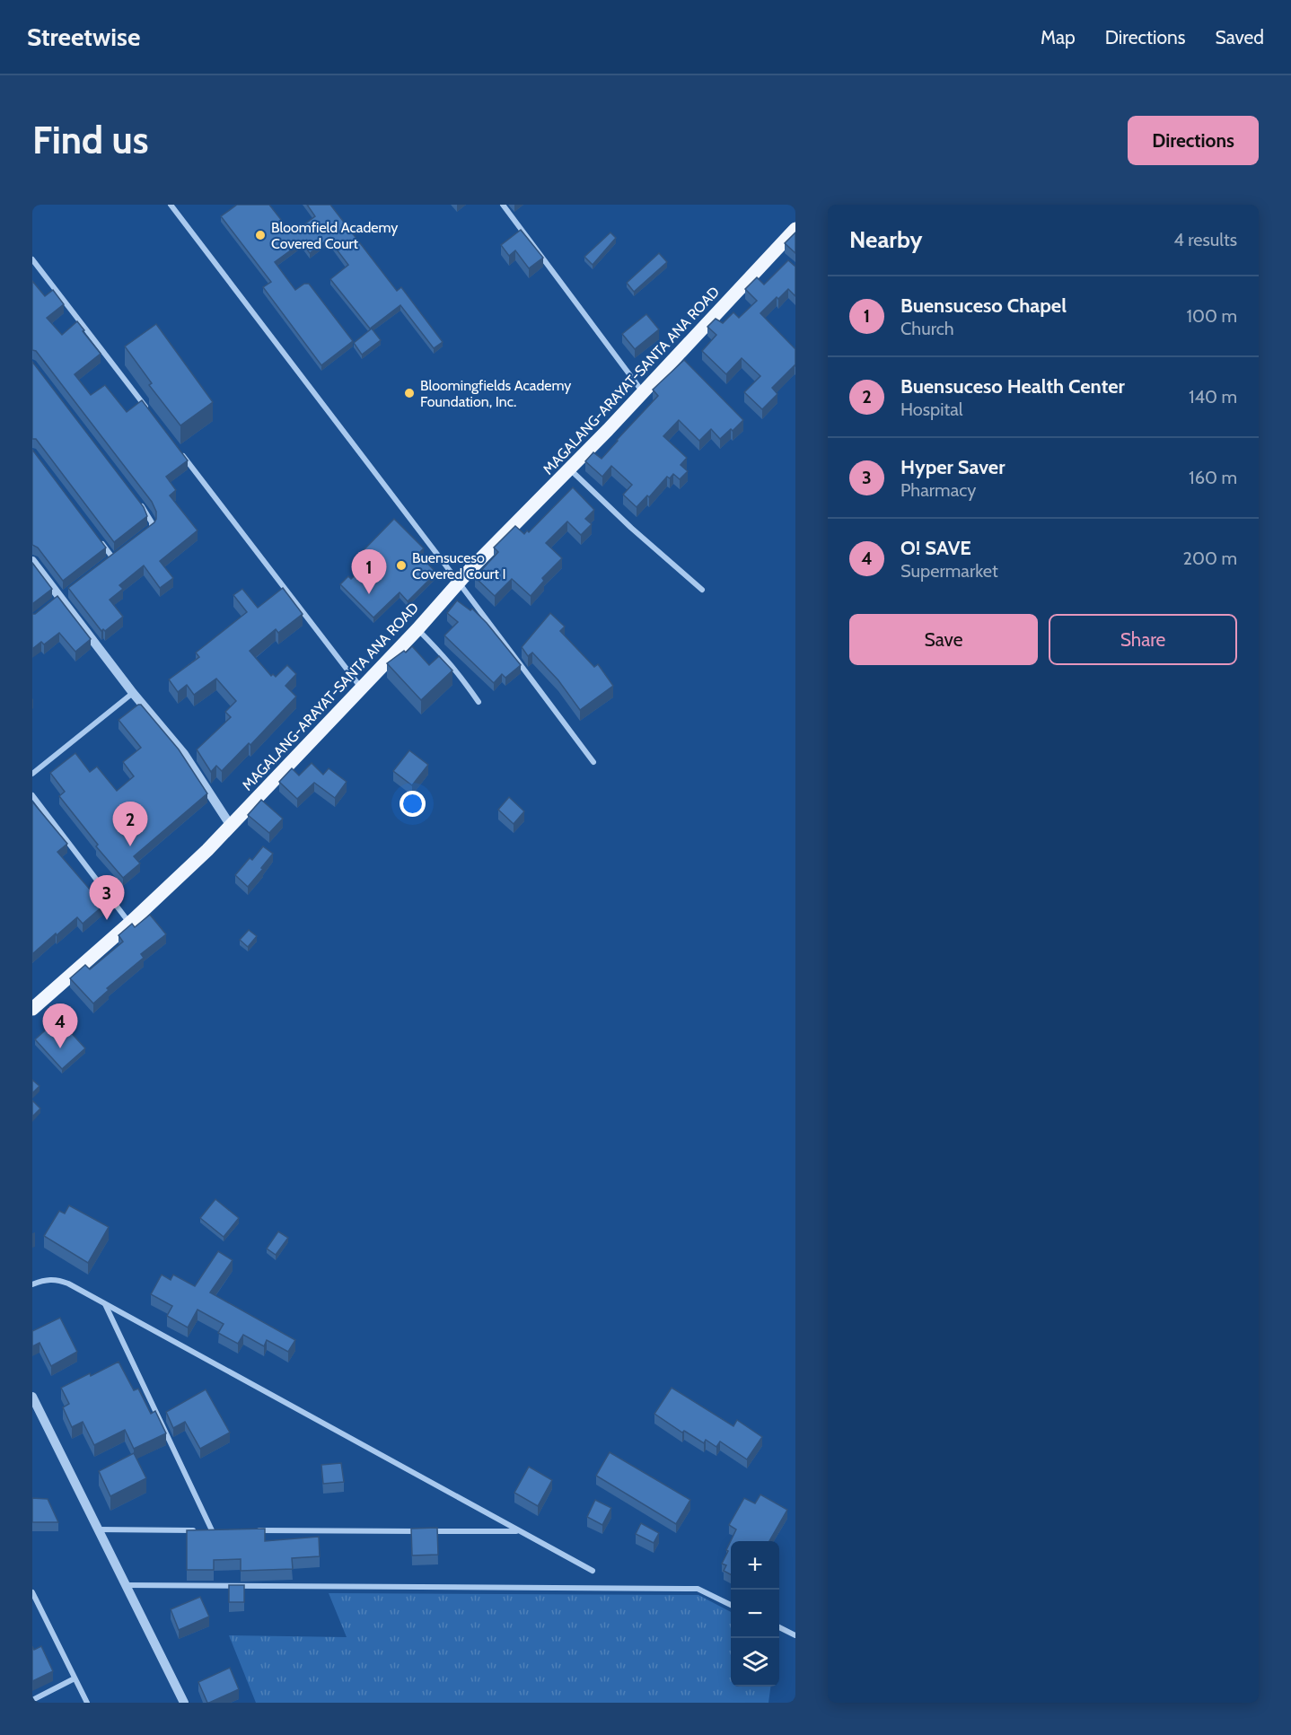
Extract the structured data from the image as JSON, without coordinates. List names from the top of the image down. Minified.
{"streets":{"main road":["MAGALANG-ARAYAT-SANTA ANA ROAD"]},"places":["Bloomfield Academy Covered Court","Bloomingfields Academy Foundation, Inc.","Buensuceso Covered Court I"],"page":{"header":"Streetwise","nav":["Map","Directions","Saved"],"buttons":["Directions",["Save","Share"]],"title":"Find us","heading":["Nearby","4 results"],"list":[{"mark":"1","name":"Buensuceso Chapel","note":"Church","value":"100 m"},{"mark":"2","name":"Buensuceso Health Center","note":"Hospital","value":"140 m"},{"mark":"3","name":"Hyper Saver","note":"Pharmacy","value":"160 m"},{"mark":"4","name":"O! SAVE","note":"Supermarket","value":"200 m"}],"pins":["1","2","3","4"],"map_buttons":["+","−"]}}
